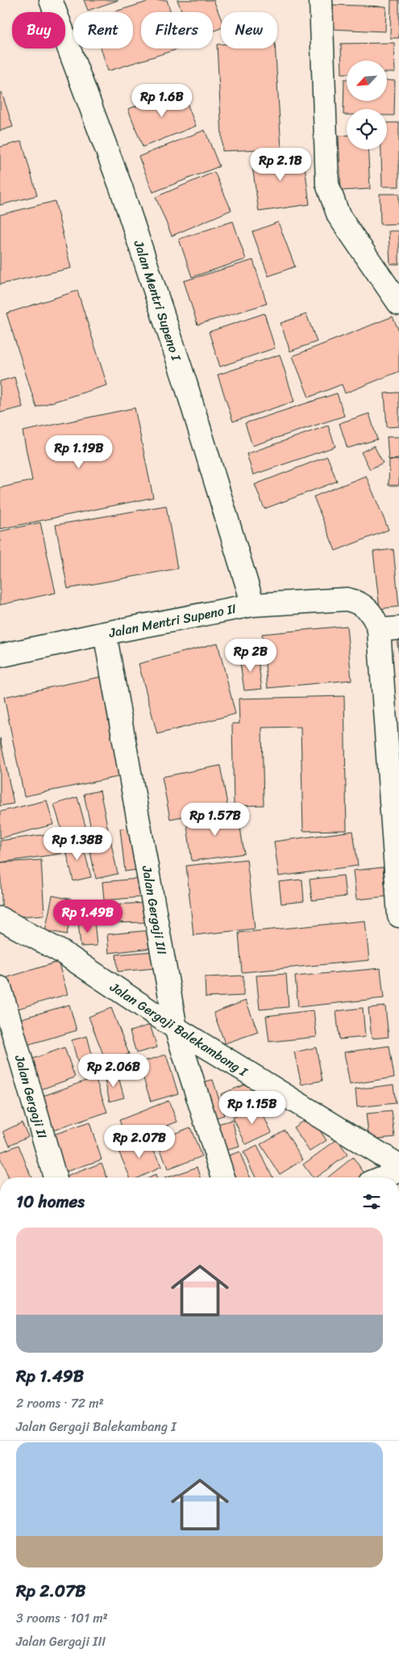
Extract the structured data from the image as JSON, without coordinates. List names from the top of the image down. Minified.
{"streets":{"street":["Jalan Mentri Supeno I","Jalan Mentri Supeno II","Jalan Gergaji III","Jalan Gergaji Balekambang I","Jalan Gergaji II"]},"crossings":[["Jalan Mentri Supeno I","Jalan Mentri Supeno II"],["Jalan Mentri Supeno II","Jalan Gergaji III"],["Jalan Gergaji III","Jalan Gergaji Balekambang I"]],"north":"bottom left","page":{"chip":["Buy","Rent","Filters","New"],"price":["Rp 1.6B","Rp 2.1B","Rp 1.19B","Rp 2B","Rp 1.57B","Rp 1.38B","Rp 1.49B","Rp 2.06B","Rp 1.15B","Rp 2.07B"],"heading":"10 homes","list":[{"name":"Rp 1.49B","note":"2 rooms · 72 m² · Jalan Gergaji Balekambang I"},{"name":"Rp 2.07B","note":"3 rooms · 101 m² · Jalan Gergaji III"}]}}
